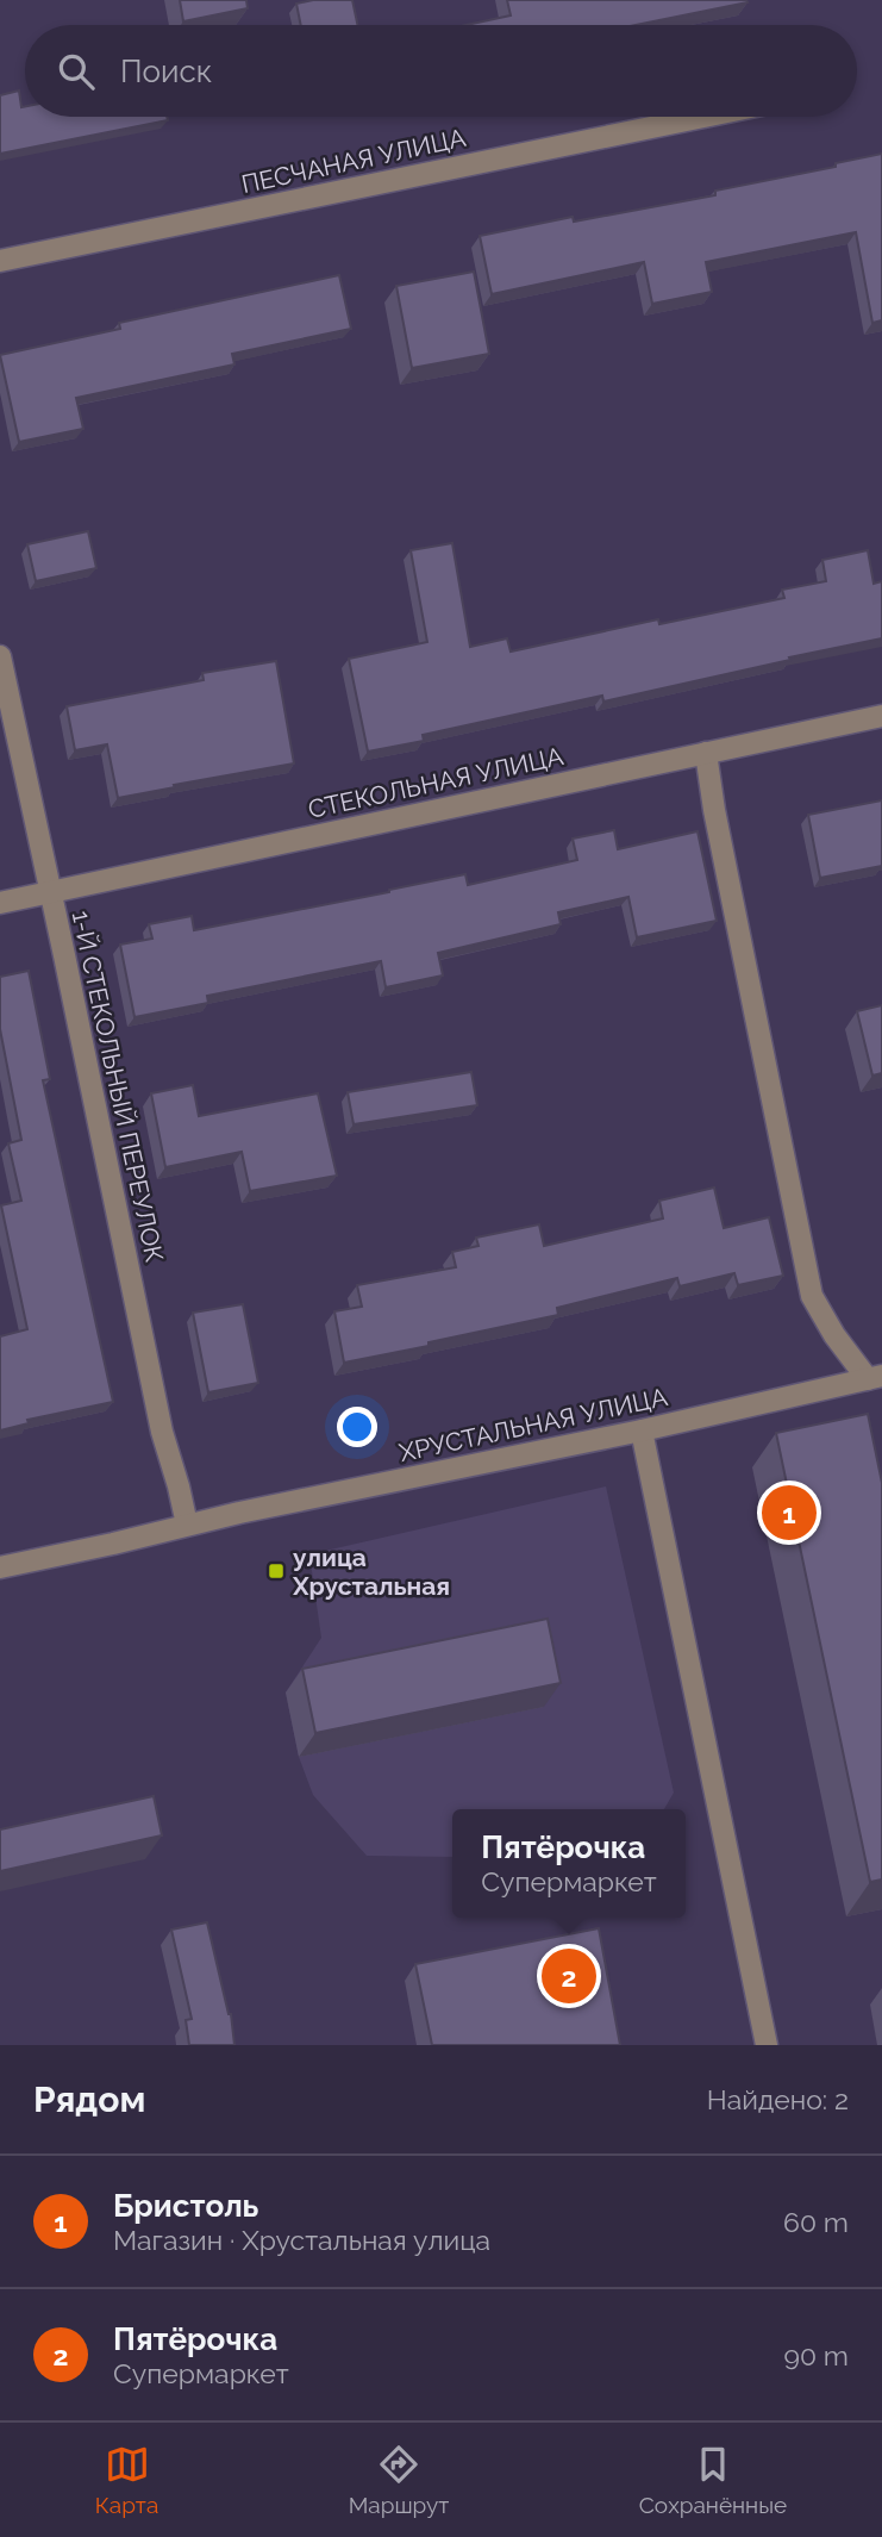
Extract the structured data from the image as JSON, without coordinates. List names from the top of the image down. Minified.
{"streets":{"street":["ПЕСЧАНАЯ УЛИЦА","СТЕКОЛЬНАЯ УЛИЦА","1-Й СТЕКОЛЬНЫЙ ПЕРЕУЛОК","ХРУСТАЛЬНАЯ УЛИЦА"]},"crossings":[["СТЕКОЛЬНАЯ УЛИЦА","1-Й СТЕКОЛЬНЫЙ ПЕРЕУЛОК"],["1-Й СТЕКОЛЬНЫЙ ПЕРЕУЛОК","ХРУСТАЛЬНАЯ УЛИЦА"]],"places":{"transit":["улица Хрустальная"]},"page":{"search":"Поиск","pins":["1","2"],"popup":["Пятёрочка","Супермаркет"],"heading":["Рядом","Найдено: 2"],"list":[{"mark":"1","name":"Бристоль","note":"Магазин · Хрустальная улица","value":"60 m"},{"mark":"2","name":"Пятёрочка","note":"Супермаркет","value":"90 m"}],"nav":["Карта","Маршрут","Сохранённые"]}}
